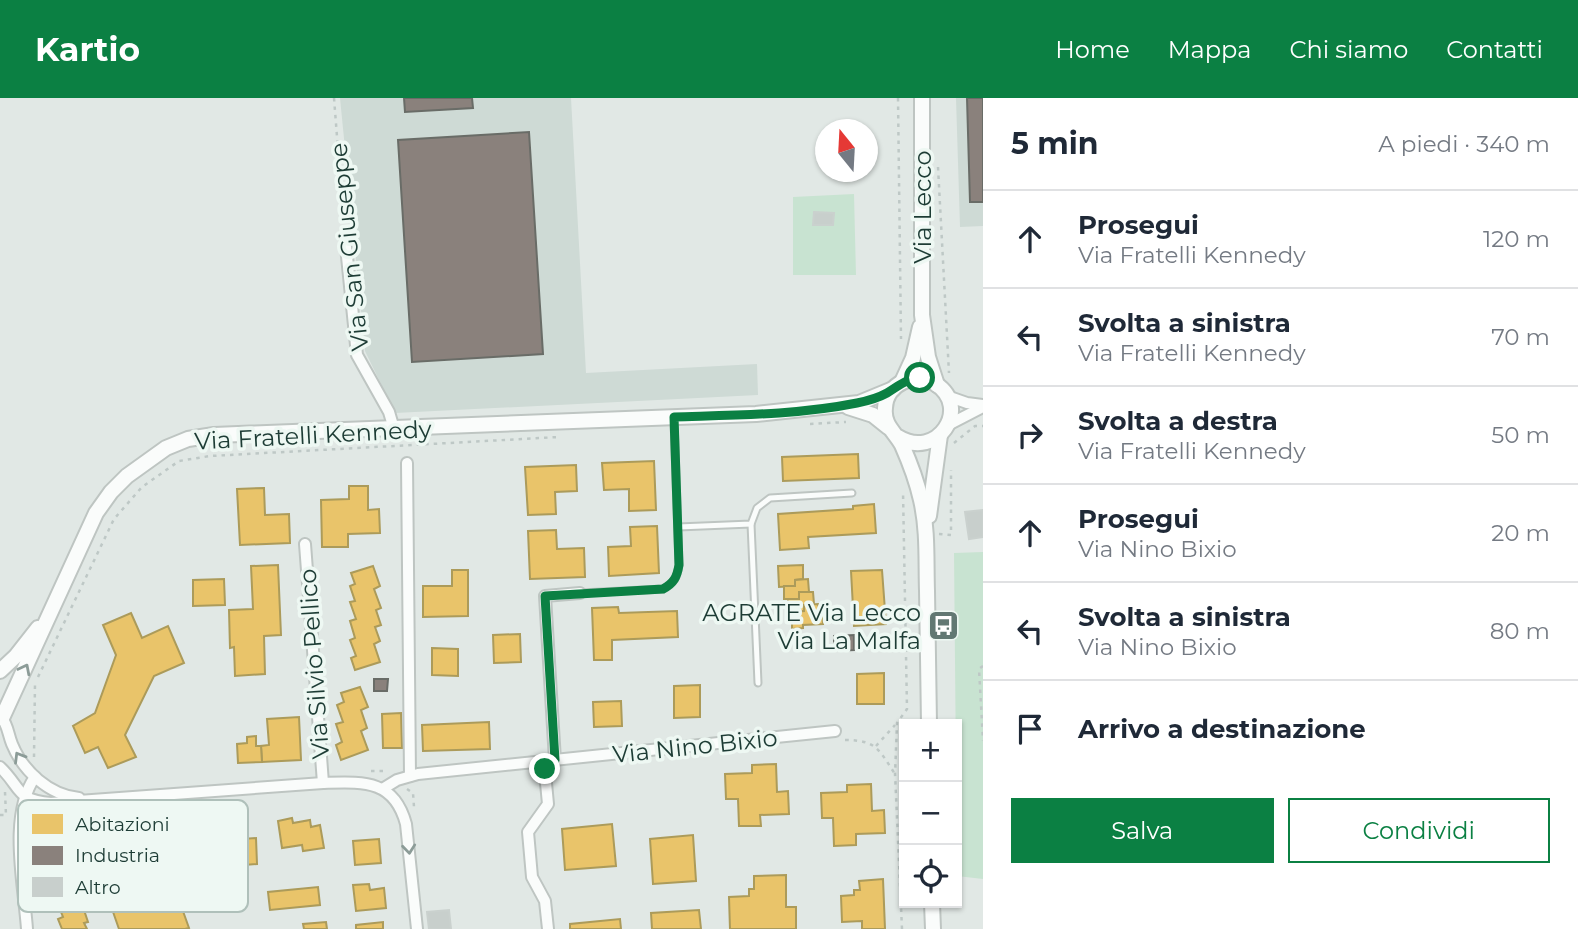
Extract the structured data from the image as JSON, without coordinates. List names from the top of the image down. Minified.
{"streets":{"street":["Via Lecco","Via San Giuseppe","Via Fratelli Kennedy","Via Silvio Pellico","Via Nino Bixio"]},"crossings":[["Via Lecco","Via Fratelli Kennedy"],["Via San Giuseppe","Via Fratelli Kennedy"],["Via Fratelli Kennedy","Via Silvio Pellico"],["Via Silvio Pellico","Via Nino Bixio"]],"places":{"bus stop":["AGRATE Via Lecco Via La Malfa"]},"legend":["Abitazioni","Industria","Altro"],"north":"top","page":{"header":"Kartio","nav":["Home","Mappa","Chi siamo","Contatti"],"heading":["5 min","A piedi · 340 m"],"list":[["Prosegui","Via Fratelli Kennedy","120 m"],["Svolta a sinistra","Via Fratelli Kennedy","70 m"],["Svolta a destra","Via Fratelli Kennedy","50 m"],["Prosegui","Via Nino Bixio","20 m"],["Svolta a sinistra","Via Nino Bixio","80 m"],"Arrivo a destinazione"],"map_buttons":["+","−"],"buttons":["Salva","Condividi"]}}
